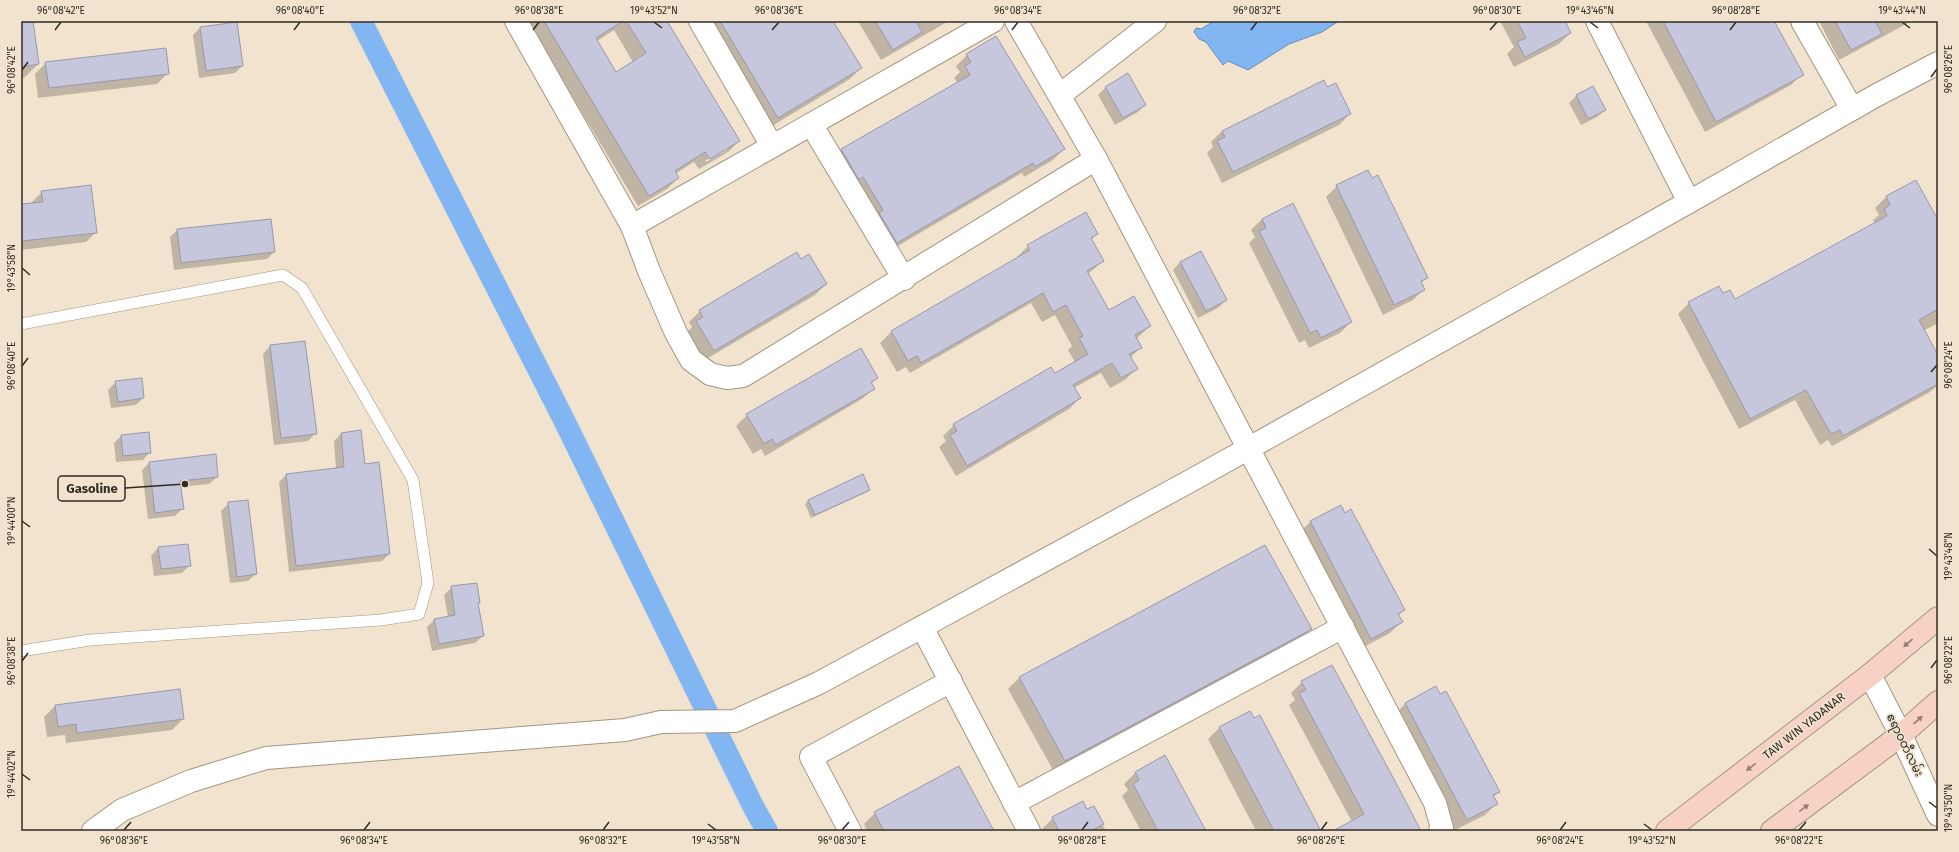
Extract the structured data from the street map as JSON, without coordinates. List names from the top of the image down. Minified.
{"streets":{"main road":["TAW WIN YADANAR"],"street":["ဧရာဝတီလမ်း"]},"crossings":[["TAW WIN YADANAR","ဧရာဝတီလမ်း"]],"places":["Gasoline"],"coordinates":["96°08'42\"E","96°08'40\"E","96°08'38\"E","19°43'52\"N","96°08'36\"E","96°08'34\"E","96°08'32\"E","96°08'30\"E","19°43'46\"N","96°08'28\"E","19°43'44\"N","96°08'26\"E","19°43'58\"N","96°08'24\"E","19°44'00\"N","19°43'48\"N","96°08'22\"E","19°44'02\"N","19°43'50\"N"]}
